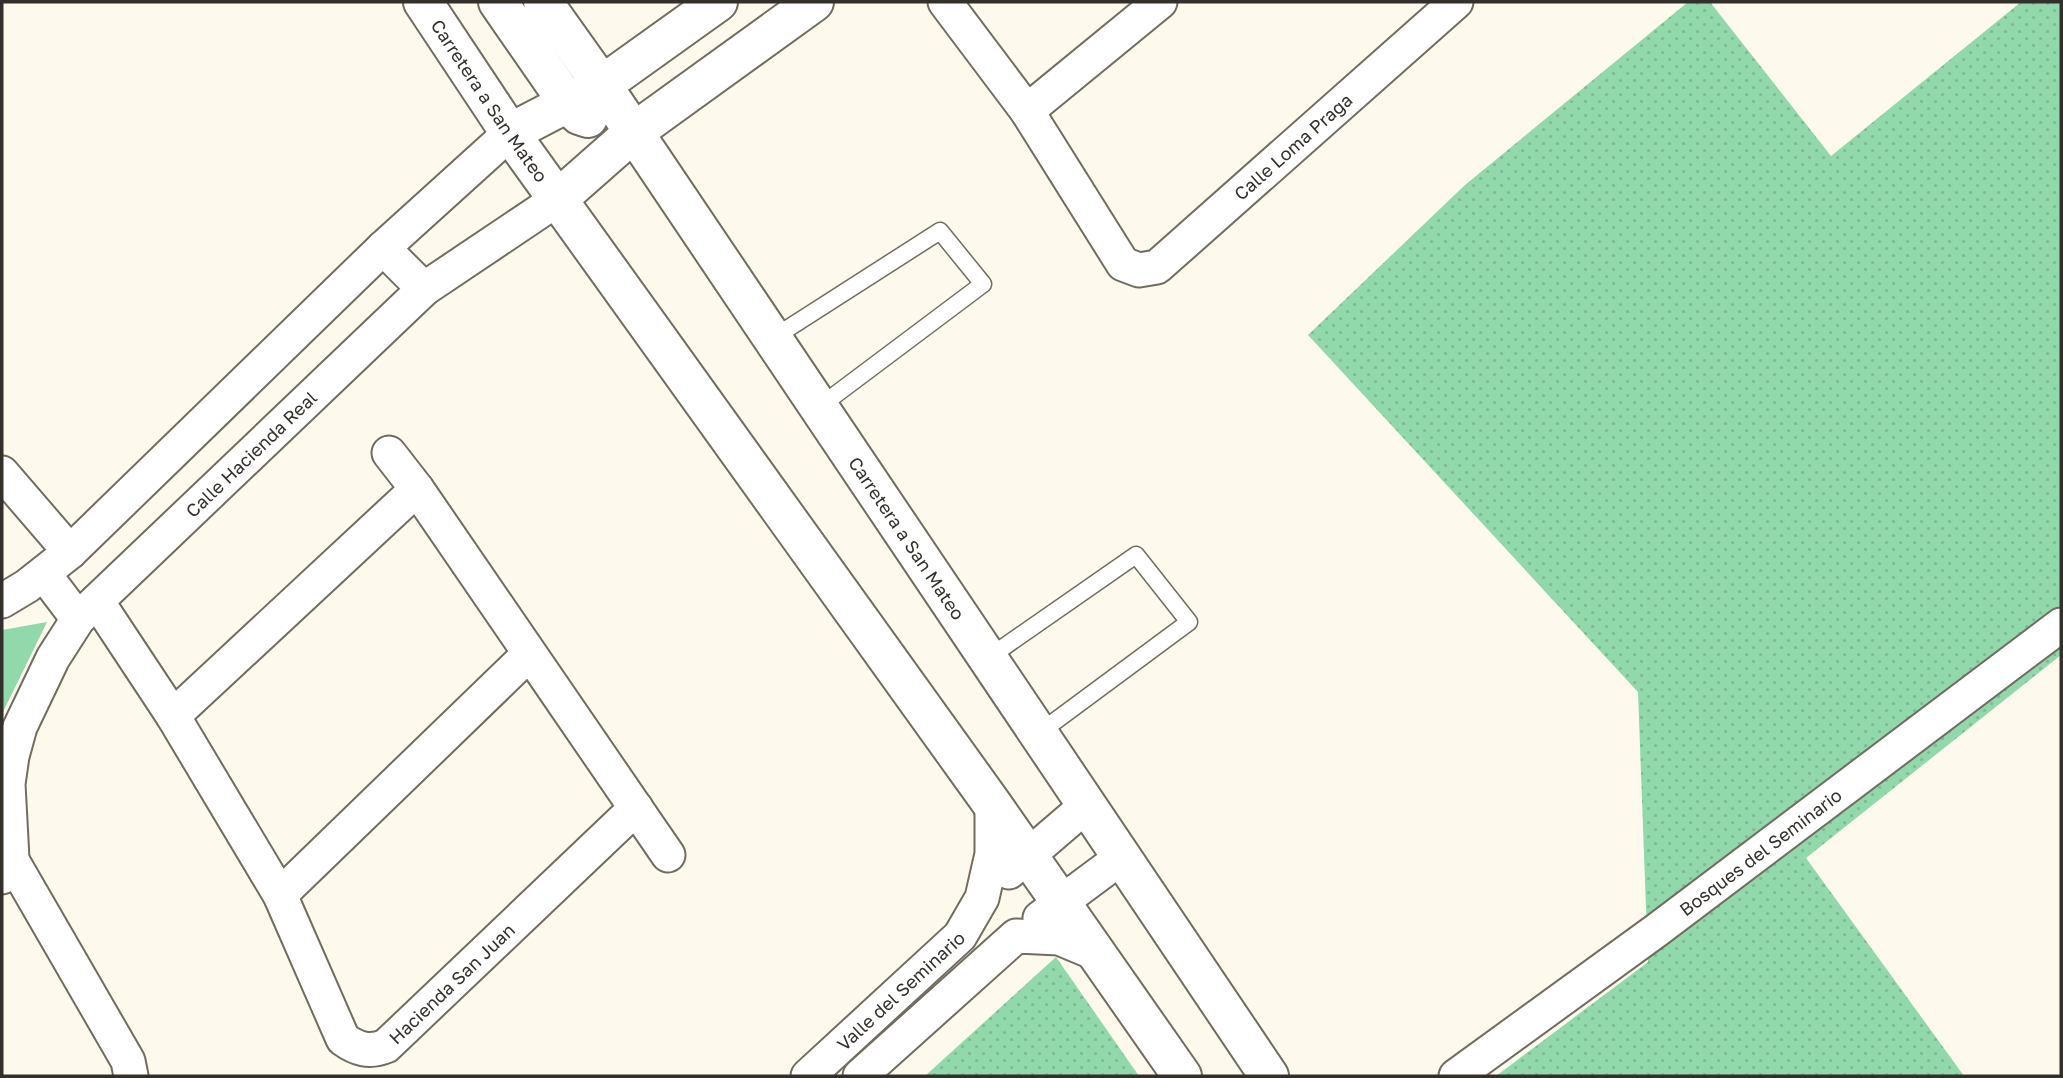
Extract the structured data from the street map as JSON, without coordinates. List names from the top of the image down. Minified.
{"streets":{"main road":["Carretera a San Mateo"],"street":["Calle Loma Praga","Calle Hacienda Real","Bosques del Seminario","Hacienda San Juan","Valle del Seminario"]},"crossings":[["Carretera a San Mateo","Calle Hacienda Real"],["Carretera a San Mateo","Valle del Seminario"],["Calle Hacienda Real","Hacienda San Juan"]]}
